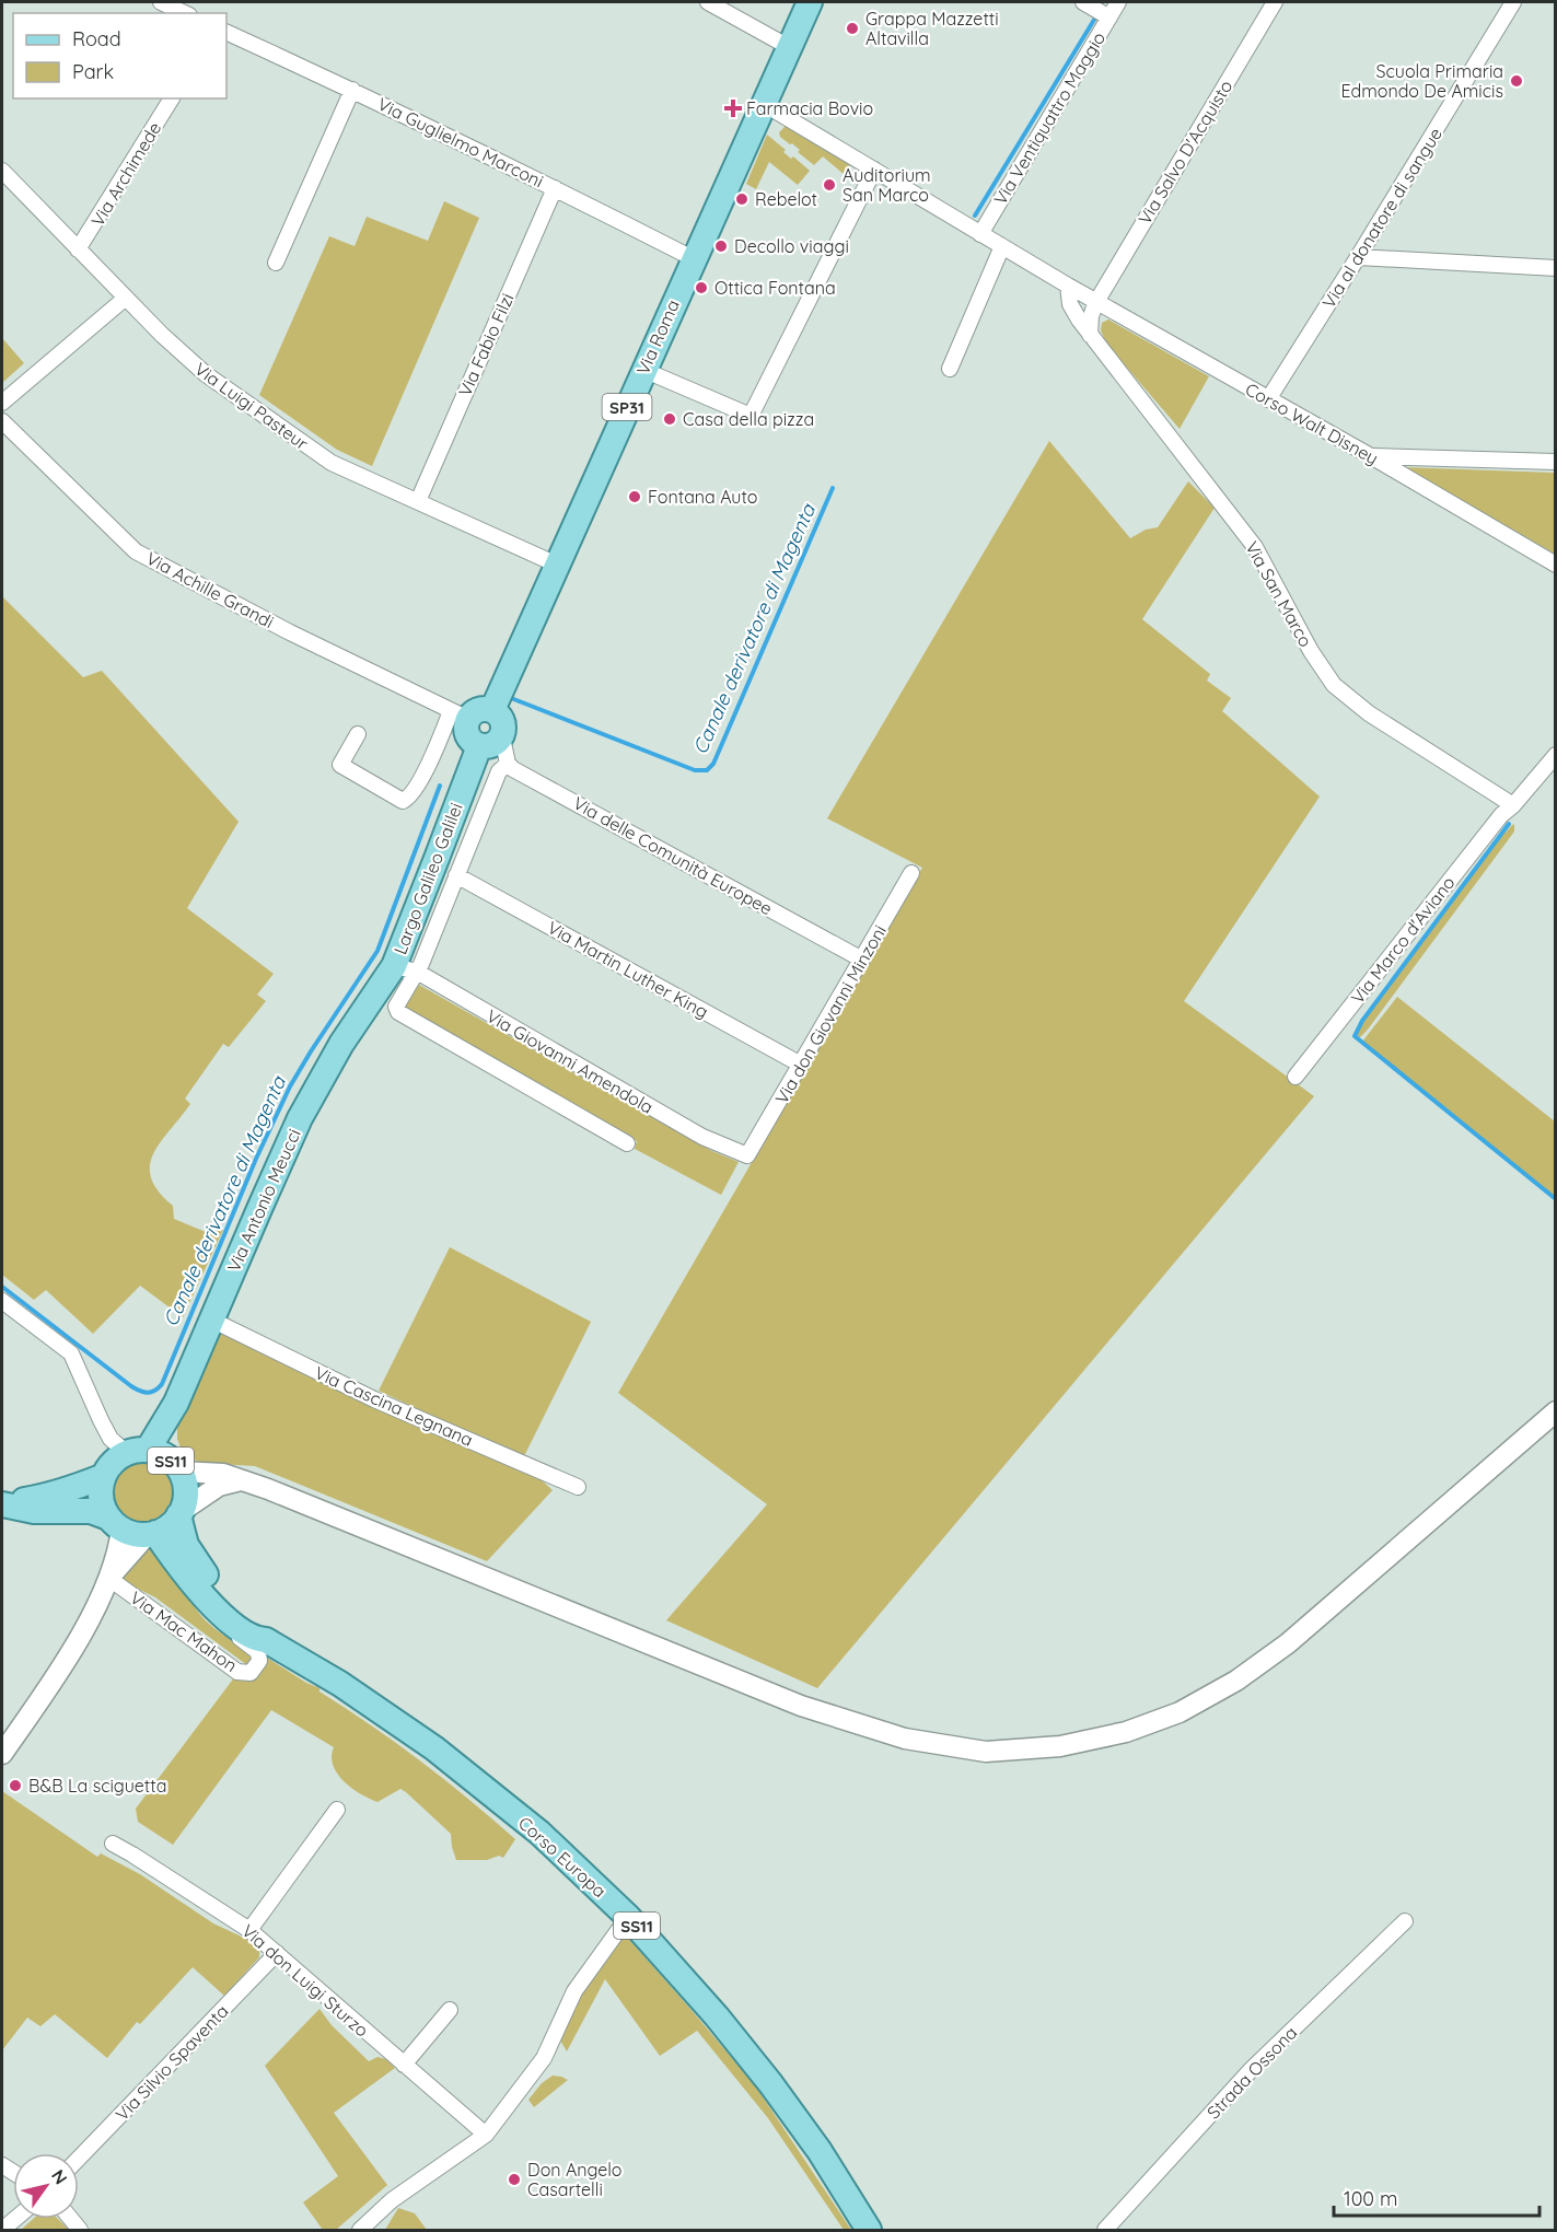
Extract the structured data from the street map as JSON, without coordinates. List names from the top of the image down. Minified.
{"streets":{"main road":["Via Roma","SP31","Largo Galileo Galilei","Via Antonio Meucci","SS11","Corso Europa"],"street":["Via Ventiquattro Maggio","Via Guglielmo Marconi","Via Salvo D'Acquisto","Via Archimede","Via al donatore di sangue","Via Fabio Filzi","Via Luigi Pasteur","Corso Walt Disney","Via Achille Grandi","Via San Marco","Via delle Comunità Europee","Via Marco d'Aviano","Via Martin Luther King","Via don Giovanni Minzoni","Via Giovanni Amendola","Via Cascina Legnana","Via Mac Mahon","Via don Luigi Sturzo","Via Silvio Spaventa","Strada Ossona"]},"crossings":[["Via Guglielmo Marconi","Via Roma"],["Via Guglielmo Marconi","Via Fabio Filzi"],["Via Salvo D'Acquisto","Corso Walt Disney"],["Via Archimede","Via Luigi Pasteur"],["Via al donatore di sangue","Corso Walt Disney"],["Via Roma","Via Luigi Pasteur"],["Via Fabio Filzi","Via Luigi Pasteur"],["Corso Walt Disney","Via San Marco"],["Via San Marco","Via Marco d'Aviano"],["Via delle Comunità Europee","Largo Galileo Galilei"],["Via delle Comunità Europee","Via don Giovanni Minzoni"],["Largo Galileo Galilei","Via Martin Luther King"],["Largo Galileo Galilei","Via Giovanni Amendola"],["Largo Galileo Galilei","Via Antonio Meucci"],["Via Martin Luther King","Via don Giovanni Minzoni"],["Via don Giovanni Minzoni","Via Giovanni Amendola"],["Via Antonio Meucci","Via Cascina Legnana"],["Via Antonio Meucci","SS11"],["Via Antonio Meucci","Corso Europa"],["SS11","Corso Europa"],["Via Mac Mahon","Corso Europa"],["Via don Luigi Sturzo","Via Silvio Spaventa"]],"water":["Canale derivatore di Magenta"],"places":{"other":["Grappa Mazzetti Altavilla","Scuola Primaria Edmondo De Amicis","Auditorium San Marco","Rebelot","Decollo viaggi","Ottica Fontana","Casa della pizza","Fontana Auto","B&B La sciguetta","Don Angelo Casartelli"],"health":["Farmacia Bovio"]},"legend":["Road","Park"],"scale_bar":"100 m","north":"top right"}
